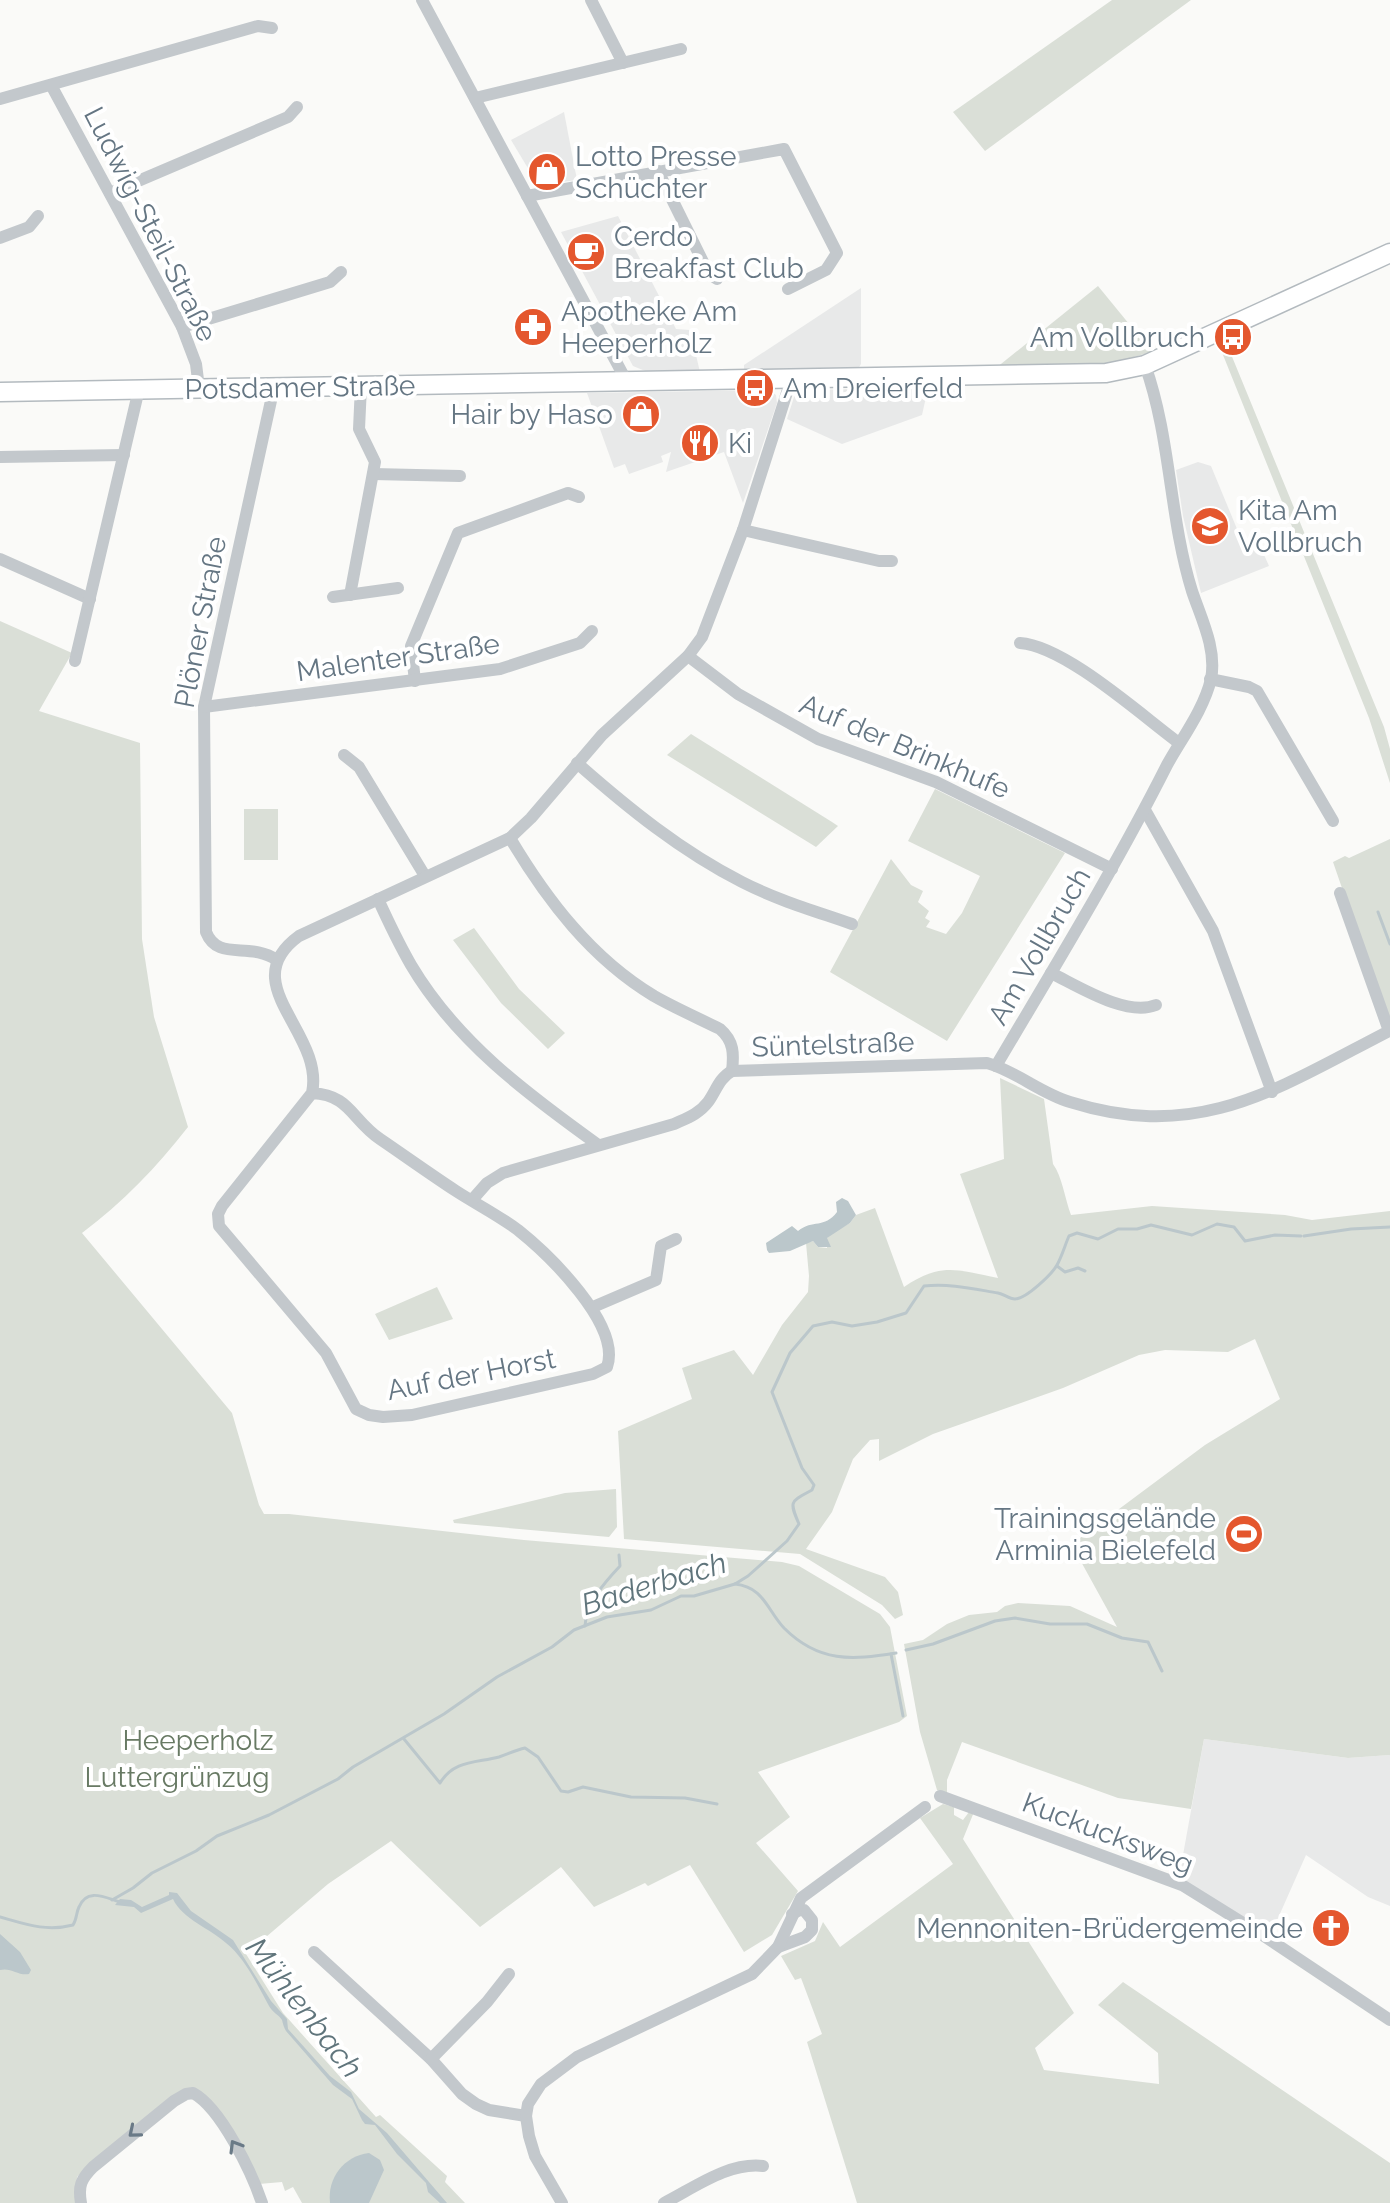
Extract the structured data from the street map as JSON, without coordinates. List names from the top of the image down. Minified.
{"streets":{"street":["Ludwig-Steil-Straße","Potsdamer Straße","Plöner Straße","Malenter Straße","Auf der Brinkhufe","Am Vollbruch","Süntelstraße","Auf der Horst","Kuckucksweg"]},"crossings":[["Ludwig-Steil-Straße","Potsdamer Straße"],["Potsdamer Straße","Plöner Straße"],["Potsdamer Straße","Am Vollbruch"],["Plöner Straße","Malenter Straße"],["Auf der Brinkhufe","Am Vollbruch"],["Am Vollbruch","Süntelstraße"]],"water":["Baderbach","Mühlenbach"],"parks":["Heeperholz","Luttergrünzug"],"places":{"shop":["Lotto Presse Schüchter","Hair by Haso"],"cafe":["Cerdo Breakfast Club"],"pharmacy":["Apotheke Am Heeperholz"],"bus stop":["Am Vollbruch","Am Dreierfeld"],"restaurant":["Ki"],"school or university":["Kita Am Vollbruch"],"sports":["Trainingsgelände Arminia Bielefeld"],"church":["Mennoniten-Brüdergemeinde"]}}
